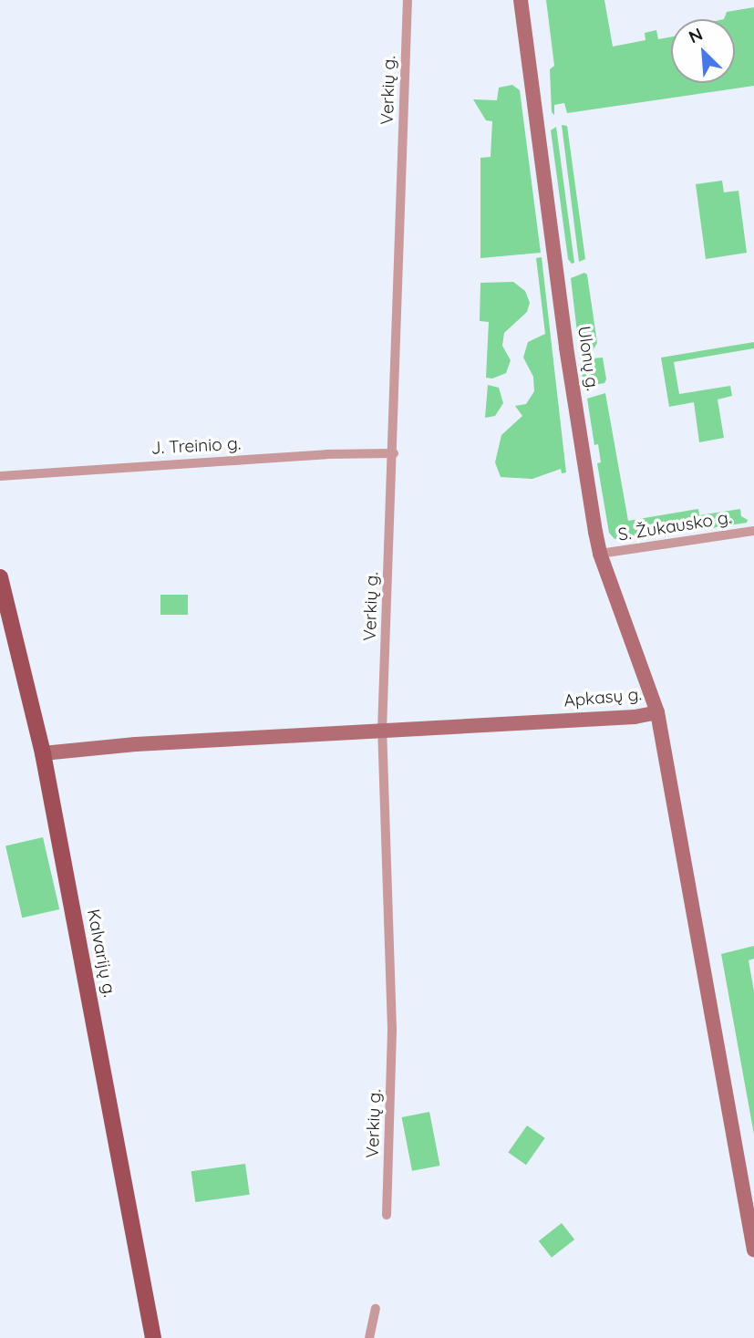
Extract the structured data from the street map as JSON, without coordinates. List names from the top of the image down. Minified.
{"streets":{"main road":["Ulonų g.","Apkasų g.","Kalvarijų g."],"street":["Verkių g.","J. Treinio g.","S. Žukausko g."]},"crossings":[["Verkių g.","J. Treinio g."],["Verkių g.","Apkasų g."],["Ulonų g.","S. Žukausko g."],["Ulonų g.","Apkasų g."],["Apkasų g.","Kalvarijų g."]],"north":"top left"}
